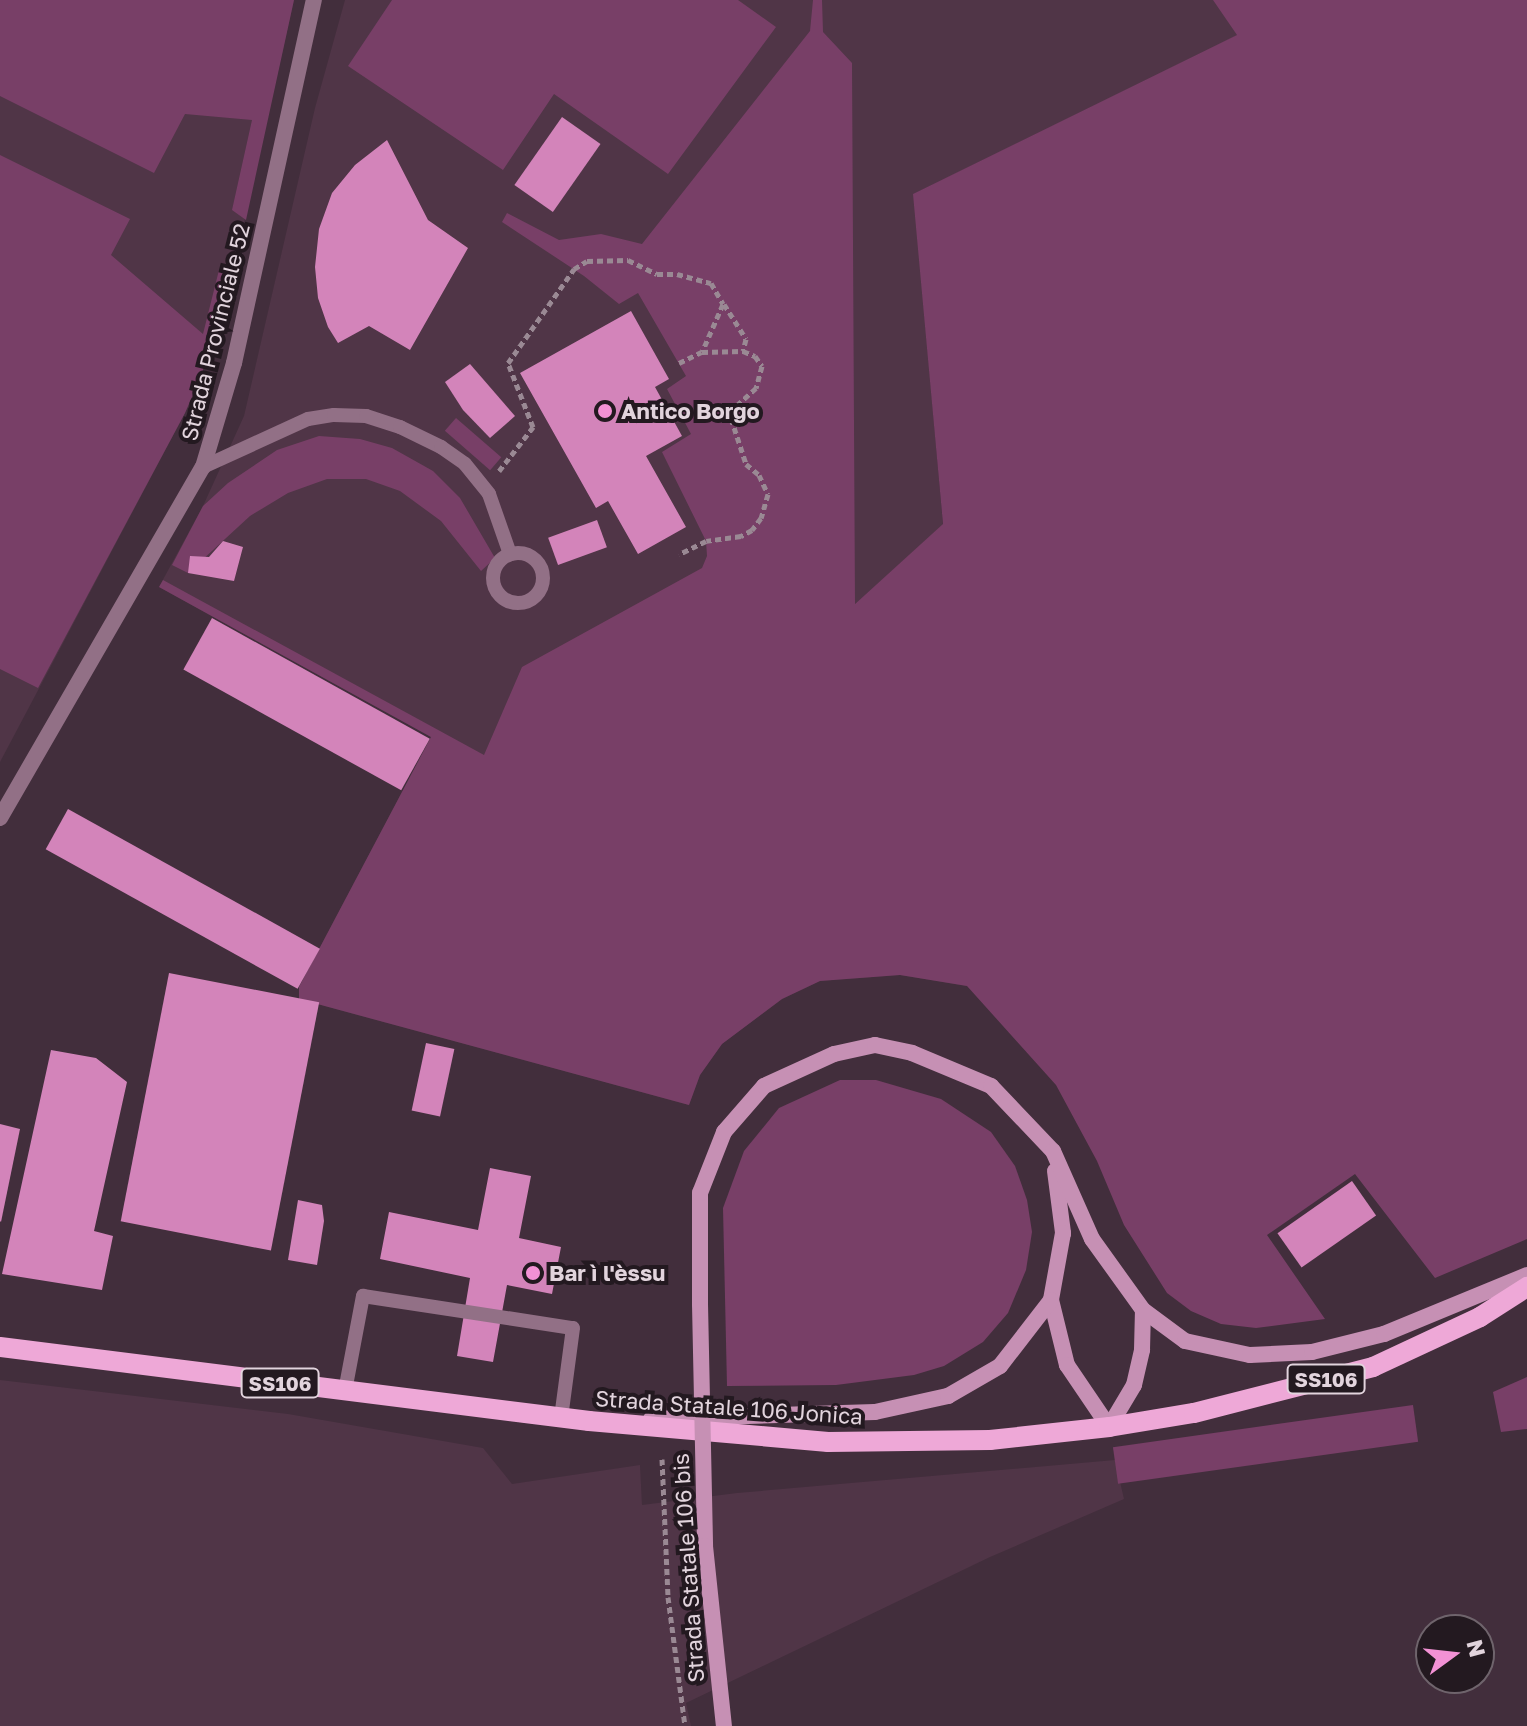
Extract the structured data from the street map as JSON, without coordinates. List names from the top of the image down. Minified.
{"streets":{"main road":["SS106","Strada Statale 106 Jonica","Strada Statale 106 bis"],"street":["Strada Provinciale 52"]},"places":["Antico Borgo","Bar ì l'èssu"],"north":"right"}
